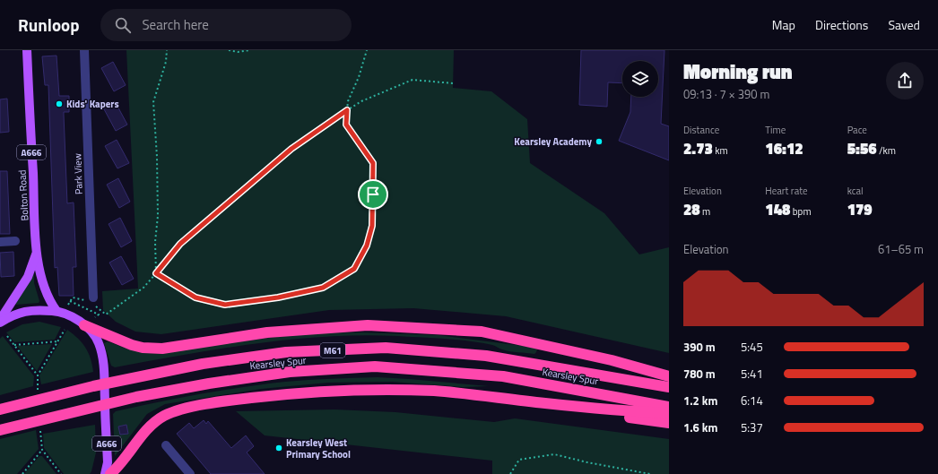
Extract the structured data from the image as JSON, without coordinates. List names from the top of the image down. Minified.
{"streets":{"highway":["M61","Kearsley Spur"],"main road":["A666","Bolton Road"],"street":["Park View"]},"crossings":[["A666","Bolton Road"],["A666","M61"]],"places":["Kids' Kapers","Kearsley Academy","Kearsley West Primary School"],"page":{"header":"Runloop","search":"Search here","nav":["Map","Directions","Saved"],"heading":["Morning run","09:13 · 7 × 390 m"],"stats":[["Distance","2.73 km"],["Time","16:12"],["Pace","5:56 /km"],["Elevation","28 m"],["Heart rate","148 bpm"],["kcal","179"]],"chart":["Elevation","61–65 m"],"list":[{"name":"390 m","note":"5:45"},{"name":"780 m","note":"5:41"},{"name":"1.2 km","note":"6:14"},{"name":"1.6 km","note":"5:37"}]}}
